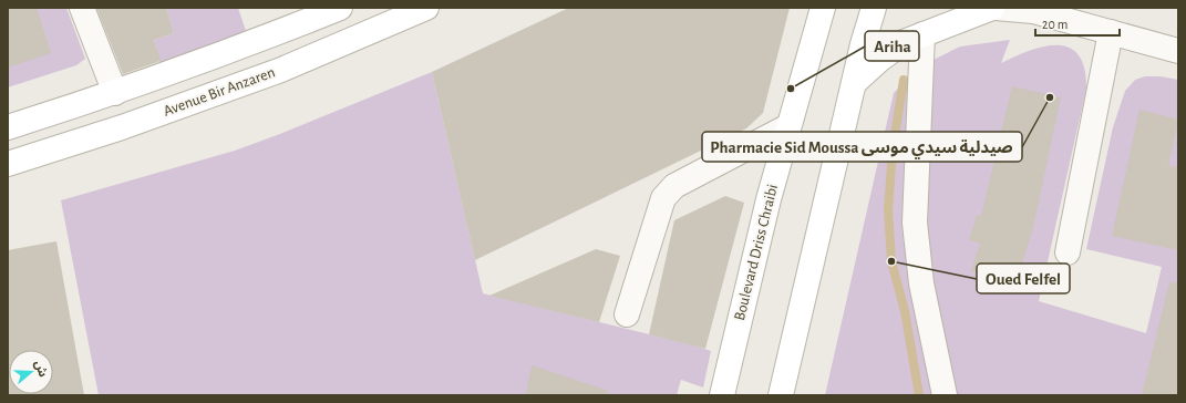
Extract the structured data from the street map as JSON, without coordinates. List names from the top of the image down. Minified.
{"streets":{"main road":["Avenue Bir Anzaren","Boulevard Driss Chraibi"]},"places":["Ariha","Pharmacie Sid Moussa صيدلية سيدي موسى","Oued Felfel"],"scale_bar":"20 m","north":"right"}
